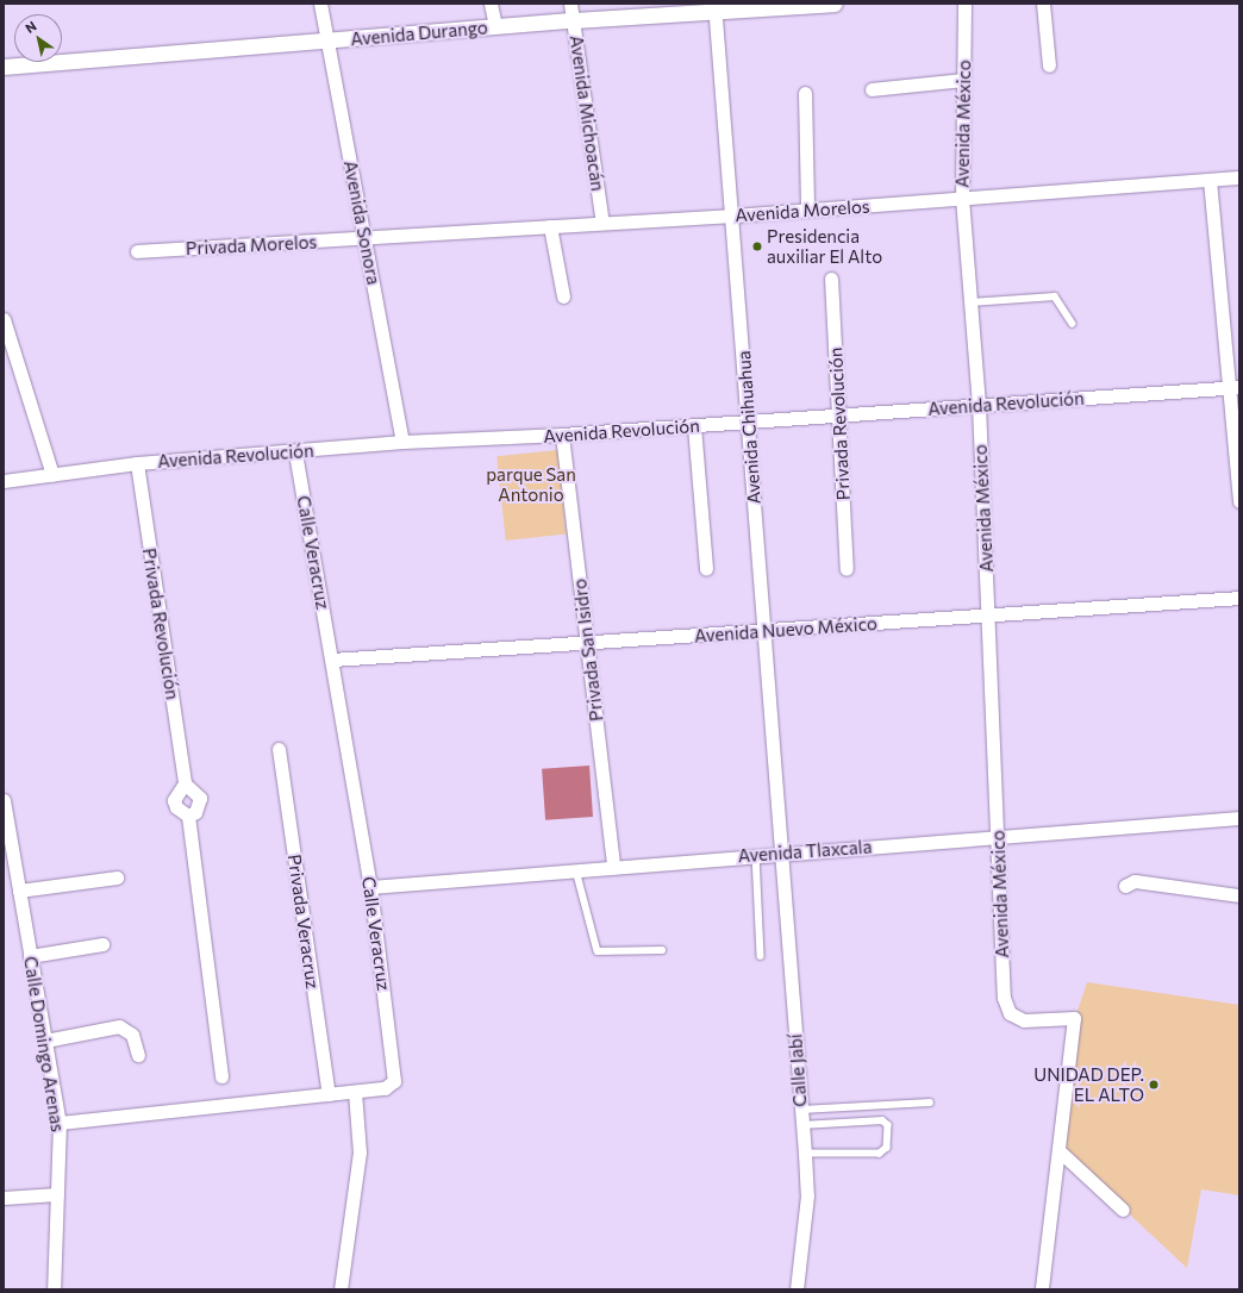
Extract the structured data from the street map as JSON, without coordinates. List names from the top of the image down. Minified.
{"streets":{"street":["Avenida Durango","Avenida Michoacán","Avenida México","Avenida Morelos","Avenida Sonora","Privada Morelos","Avenida Revolución","Privada Revolución","Avenida Chihuahua","Calle Veracruz","Avenida Nuevo México","Privada San Isidro","Avenida Tlaxcala","Privada Veracruz","Calle Domingo Arenas","Calle Jabí"]},"crossings":[["Avenida Durango","Avenida Michoacán"],["Avenida Durango","Avenida Sonora"],["Avenida Durango","Avenida Chihuahua"],["Avenida Michoacán","Avenida Morelos"],["Avenida México","Avenida Morelos"],["Avenida México","Avenida Revolución"],["Avenida México","Avenida Nuevo México"],["Avenida México","Avenida Tlaxcala"],["Avenida Morelos","Avenida Sonora"],["Avenida Morelos","Privada Morelos"],["Avenida Morelos","Avenida Chihuahua"],["Avenida Sonora","Privada Morelos"],["Avenida Sonora","Avenida Revolución"],["Avenida Revolución","Privada Revolución"],["Avenida Revolución","Avenida Chihuahua"],["Avenida Revolución","Calle Veracruz"],["Avenida Revolución","Privada San Isidro"],["Avenida Chihuahua","Avenida Nuevo México"],["Avenida Chihuahua","Avenida Tlaxcala"],["Avenida Chihuahua","Calle Jabí"],["Calle Veracruz","Avenida Nuevo México"],["Calle Veracruz","Avenida Tlaxcala"],["Calle Veracruz","Privada Veracruz"],["Calle Veracruz","Calle Domingo Arenas"],["Avenida Nuevo México","Privada San Isidro"],["Privada San Isidro","Avenida Tlaxcala"],["Avenida Tlaxcala","Calle Jabí"]],"parks":["parque San Antonio"],"places":["Presidencia auxiliar El Alto","UNIDAD DEP. EL ALTO"],"north":"top left"}
